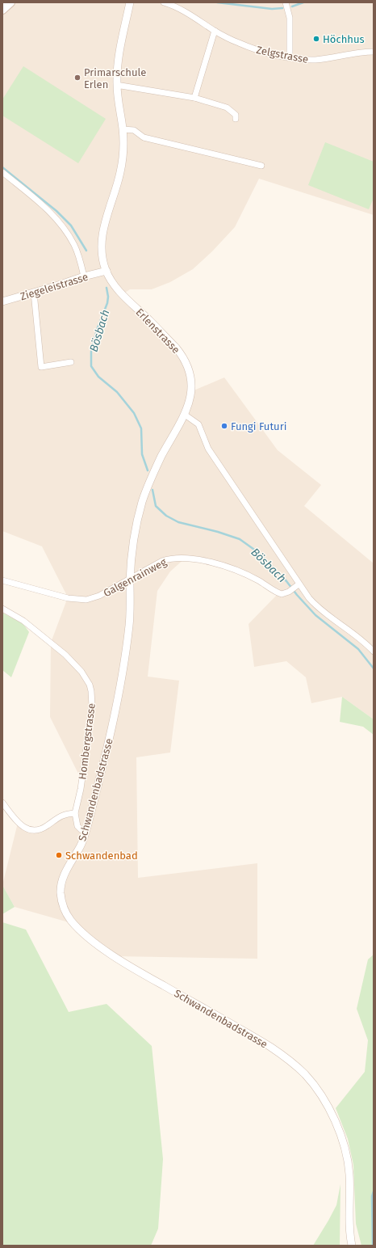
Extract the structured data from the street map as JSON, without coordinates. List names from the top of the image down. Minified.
{"streets":{"street":["Zelgstrasse","Ziegeleistrasse","Erlenstrasse","Galgenrainweg","Hombergstrasse","Schwandenbadstrasse"]},"crossings":[["Ziegeleistrasse","Erlenstrasse"],["Erlenstrasse","Schwandenbadstrasse"],["Galgenrainweg","Schwandenbadstrasse"]],"water":["Bösbach"],"places":["Höchhus","Primarschule Erlen","Fungi Futuri","Schwandenbad"]}
